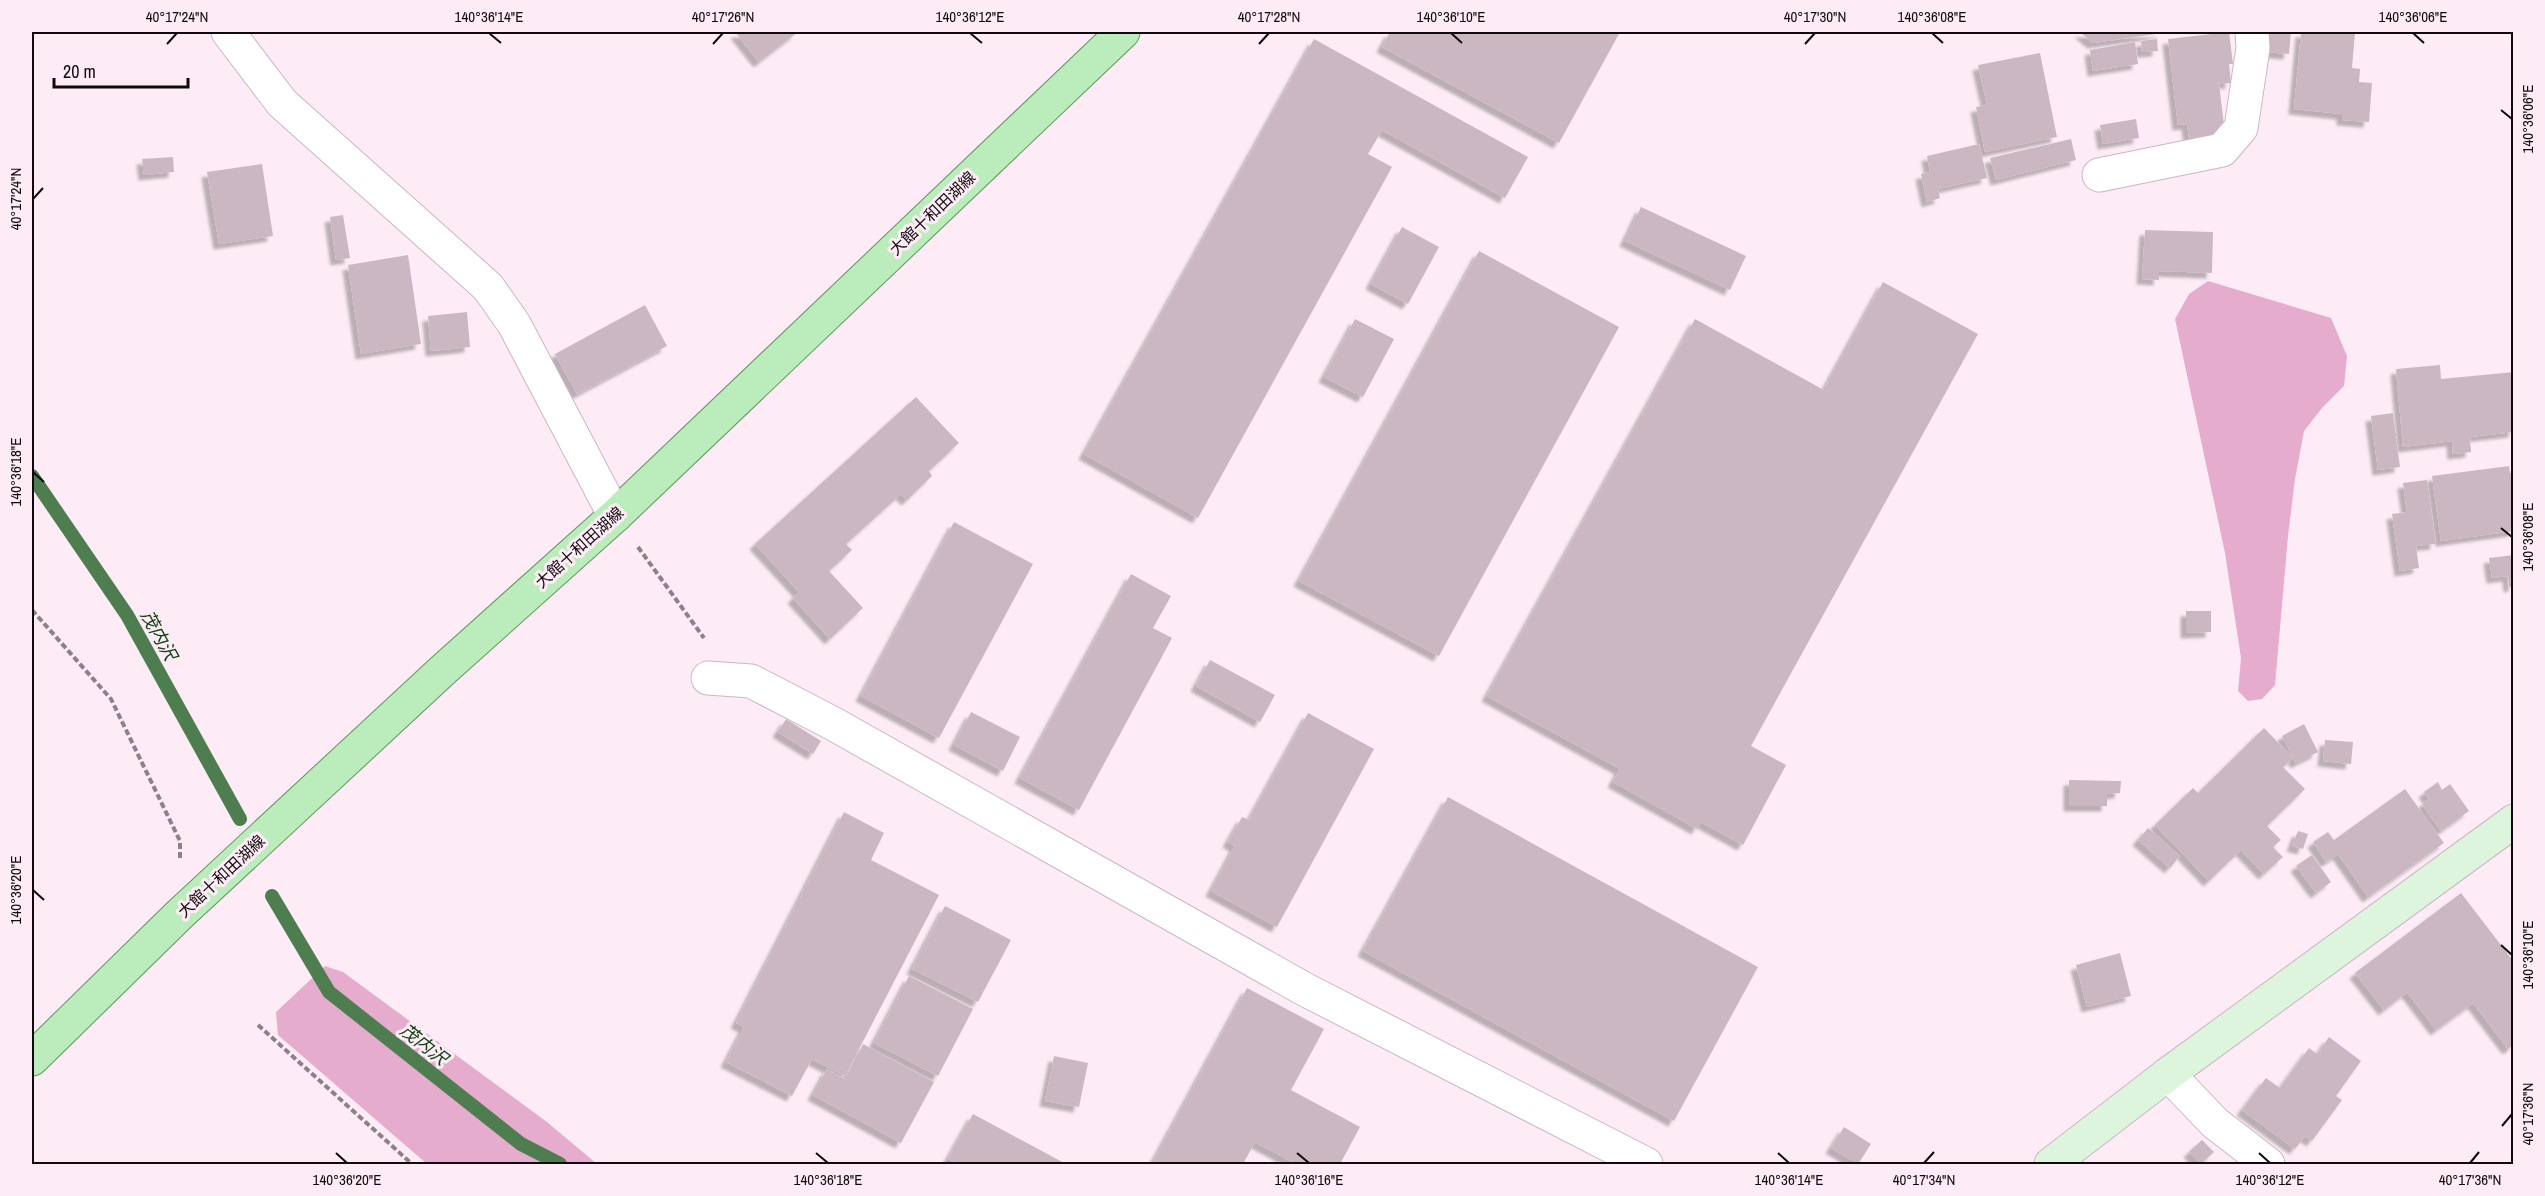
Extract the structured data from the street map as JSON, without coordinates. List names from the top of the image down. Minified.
{"streets":{"main road":["大館十和田湖線"]},"water":["茂内沢"],"scale_bar":"20 m","coordinates":["40°17'24\"N","140°36'14\"E","40°17'26\"N","140°36'12\"E","40°17'28\"N","140°36'10\"E","40°17'30\"N","140°36'08\"E","140°36'06\"E","140°36'18\"E","140°36'20\"E","40°17'36\"N","140°36'16\"E","40°17'34\"N"]}
